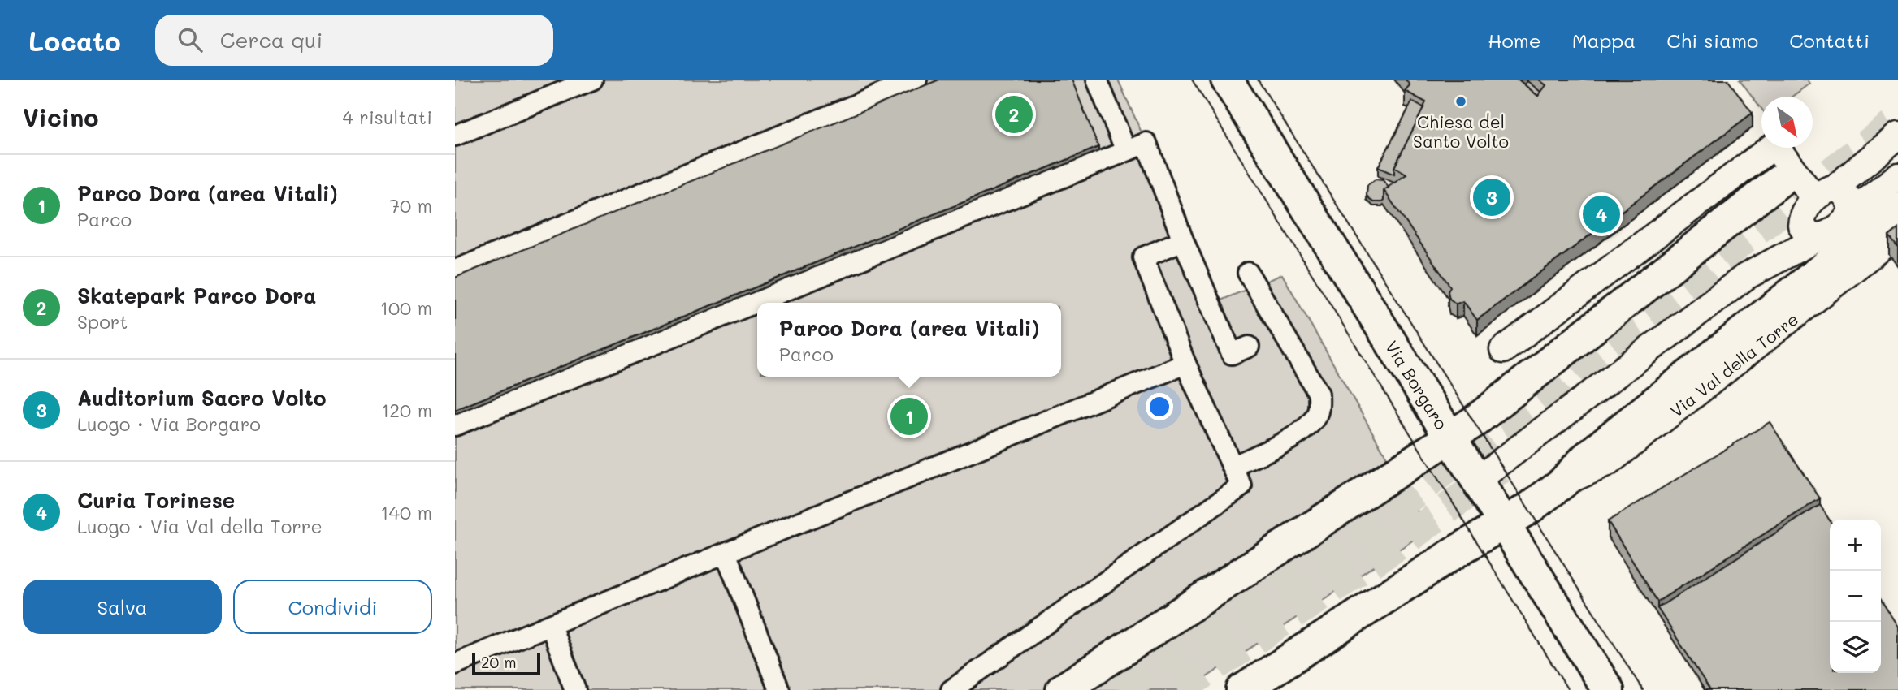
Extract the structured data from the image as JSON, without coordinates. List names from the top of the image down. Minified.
{"streets":{"main road":["Via Borgaro"],"street":["Via Val della Torre"]},"places":["Chiesa del Santo Volto"],"scale_bar":"20 m","north":"bottom right","page":{"header":"Locato","search":"Cerca qui","nav":["Home","Mappa","Chi siamo","Contatti"],"heading":["Vicino","4 risultati"],"pins":["2","3","4","1"],"list":[{"mark":"1","name":"Parco Dora (area Vitali)","note":"Parco","value":"70 m"},{"mark":"2","name":"Skatepark Parco Dora","note":"Sport","value":"100 m"},{"mark":"3","name":"Auditorium Sacro Volto","note":"Luogo · Via Borgaro","value":"120 m"},{"mark":"4","name":"Curia Torinese","note":"Luogo · Via Val della Torre","value":"140 m"}],"popup":["Parco Dora (area Vitali)","Parco"],"map_buttons":["+","−"],"buttons":["Salva","Condividi"],"scale":"20 m"}}
